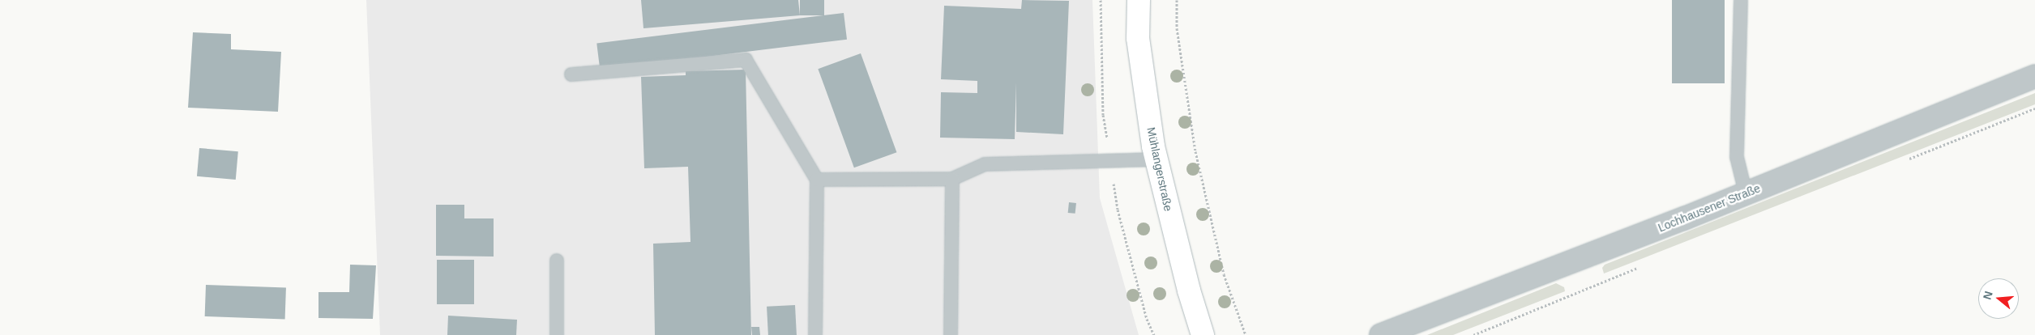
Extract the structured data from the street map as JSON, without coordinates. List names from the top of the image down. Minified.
{"streets":{"main road":["Mühlangerstraße"],"street":["Lochhausener Straße"]},"north":"left"}
